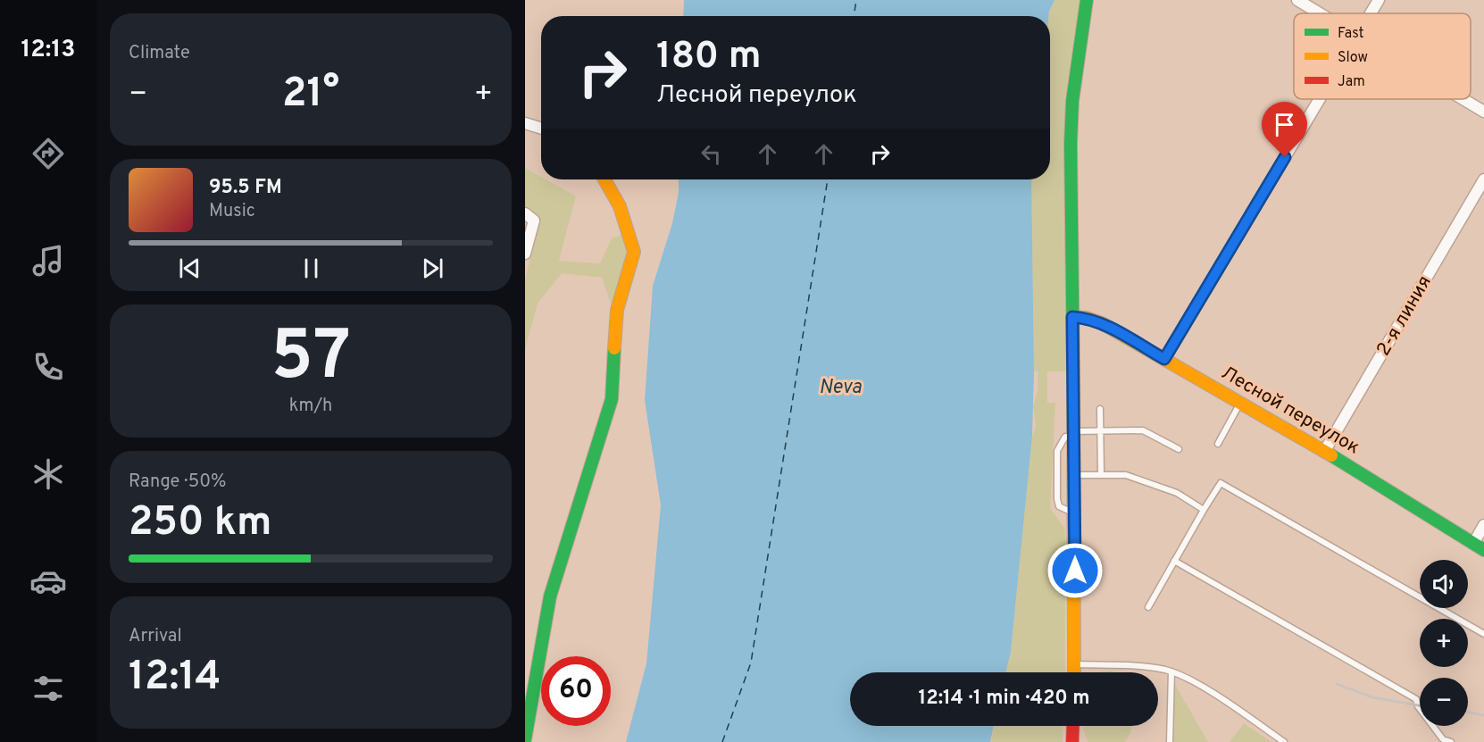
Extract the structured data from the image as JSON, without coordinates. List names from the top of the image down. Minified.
{"streets":{"street":["2-я линия","Лесной переулок"]},"crossings":[["2-я линия","Лесной переулок"]],"water":["Neva"],"legend":["Fast","Slow","Jam"],"page":{"tabs":"12:13","tile":["Climate",["57","km/h"],["Range · 50%","250 km"],["Arrival","12:14"]],"turn":["180 m","Лесной переулок"],"heat":["−","21°","+"],"song":["95.5 FM","Music"],"map_buttons":["+","−"],"limit":"60","trip":"12:14 · 1 min · 420 m"}}
